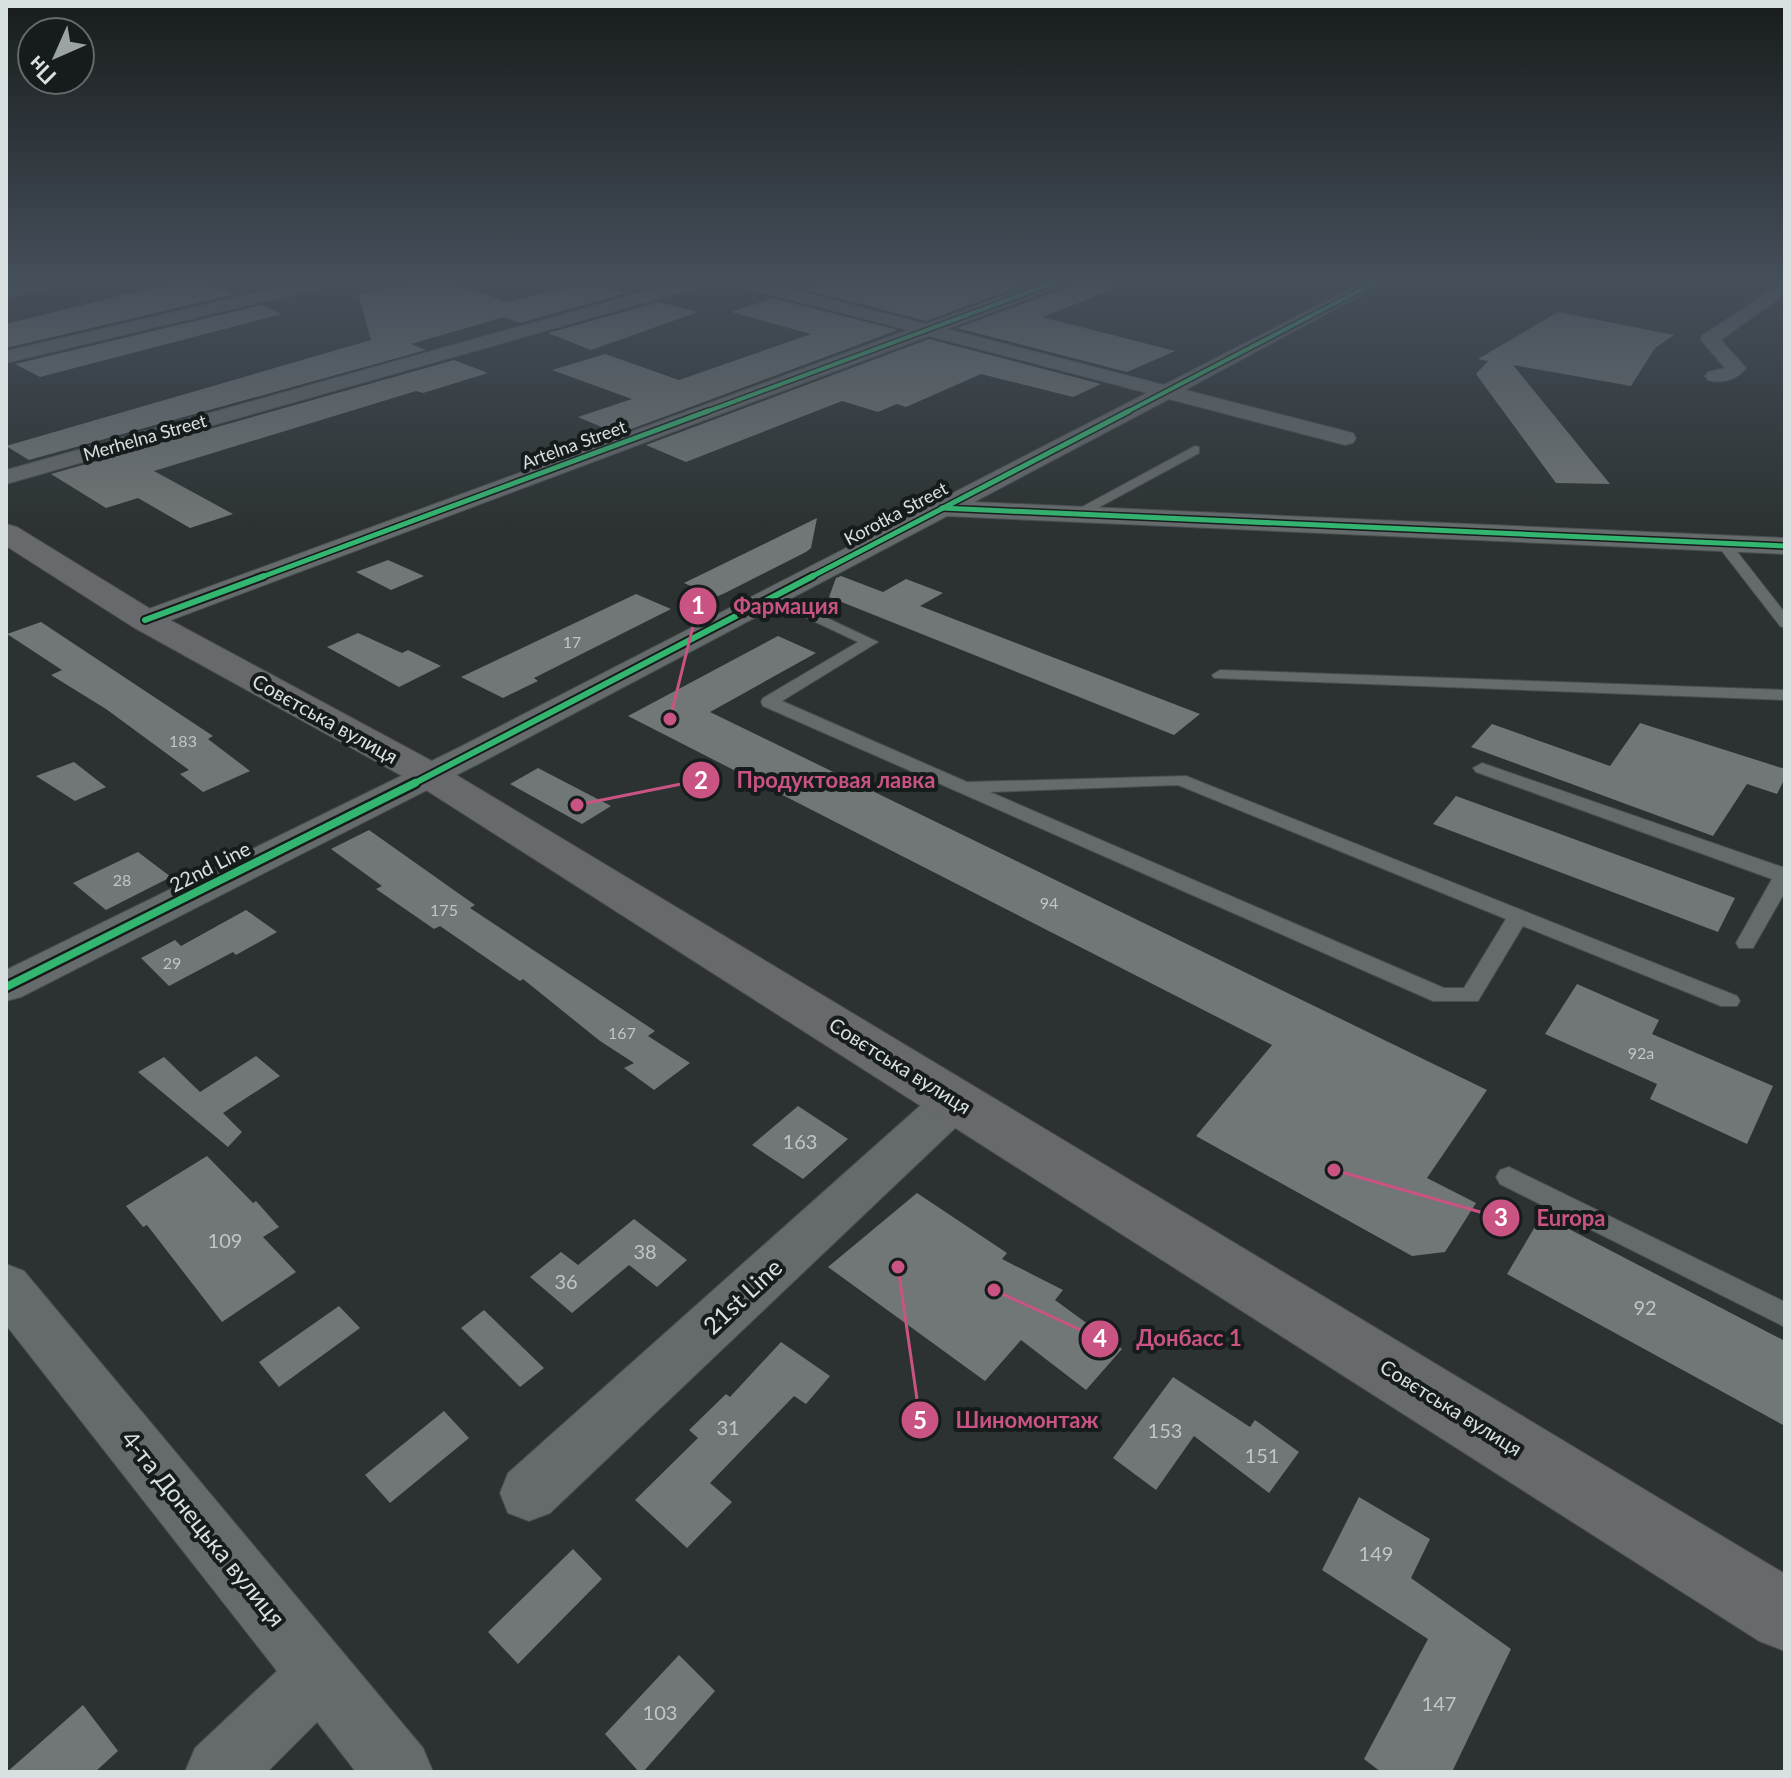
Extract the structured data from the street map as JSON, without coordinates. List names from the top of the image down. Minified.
{"streets":{"main road":["Совєтська вулиця"],"street":["Merhelna Street","Artelna Street","Korotka Street","22nd Line","21st Line","4-та Донецька вулиця"]},"crossings":[["Artelna Street","Совєтська вулиця"],["Korotka Street","Совєтська вулиця"],["Korotka Street","22nd Line"],["Совєтська вулиця","22nd Line"],["Совєтська вулиця","21st Line"]],"places":["Фармация","Продуктовая лавка","Europa","Шиномонтаж","Донбасс 1"],"house_numbers":["17","183","28","94","175","29","167","92а","163","109","38","36","92","31","153","151","149","147","103"],"north":"bottom left"}
